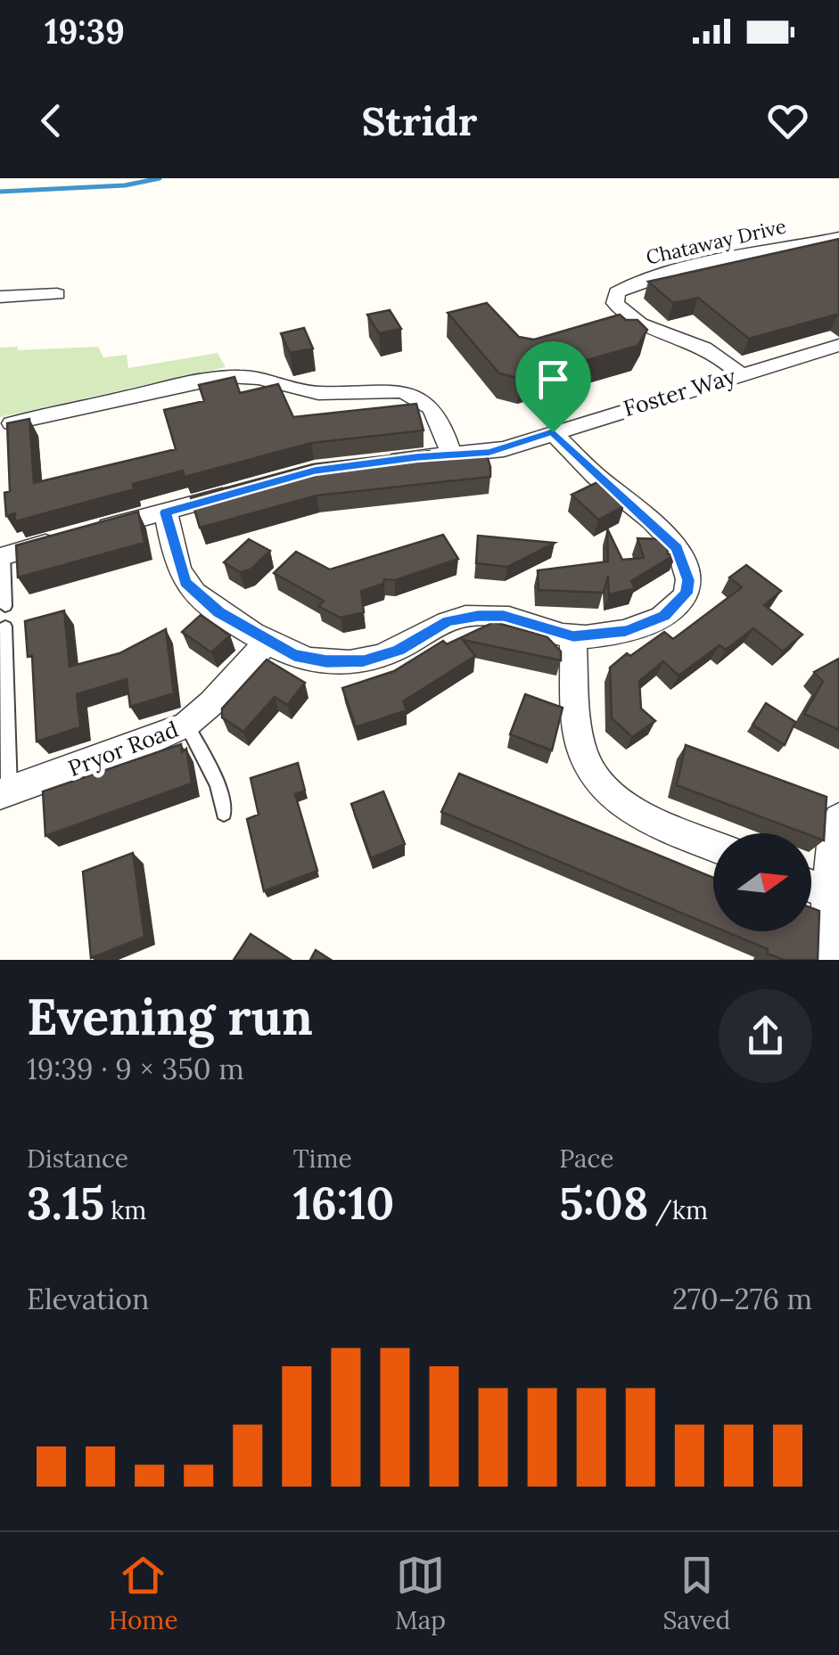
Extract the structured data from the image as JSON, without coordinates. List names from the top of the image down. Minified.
{"streets":{"street":["Chataway Drive","Foster Way","Pryor Road"]},"crossings":[["Chataway Drive","Foster Way"]],"north":"right","page":{"status":"19:39","header":"Stridr","heading":["Evening run","19:39 · 9 × 350 m"],"stats":[["Distance","3.15 km"],["Time","16:10"],["Pace","5:08 /km"]],"chart":["Elevation","270–276 m"],"tabs":["Home","Map","Saved"]}}
